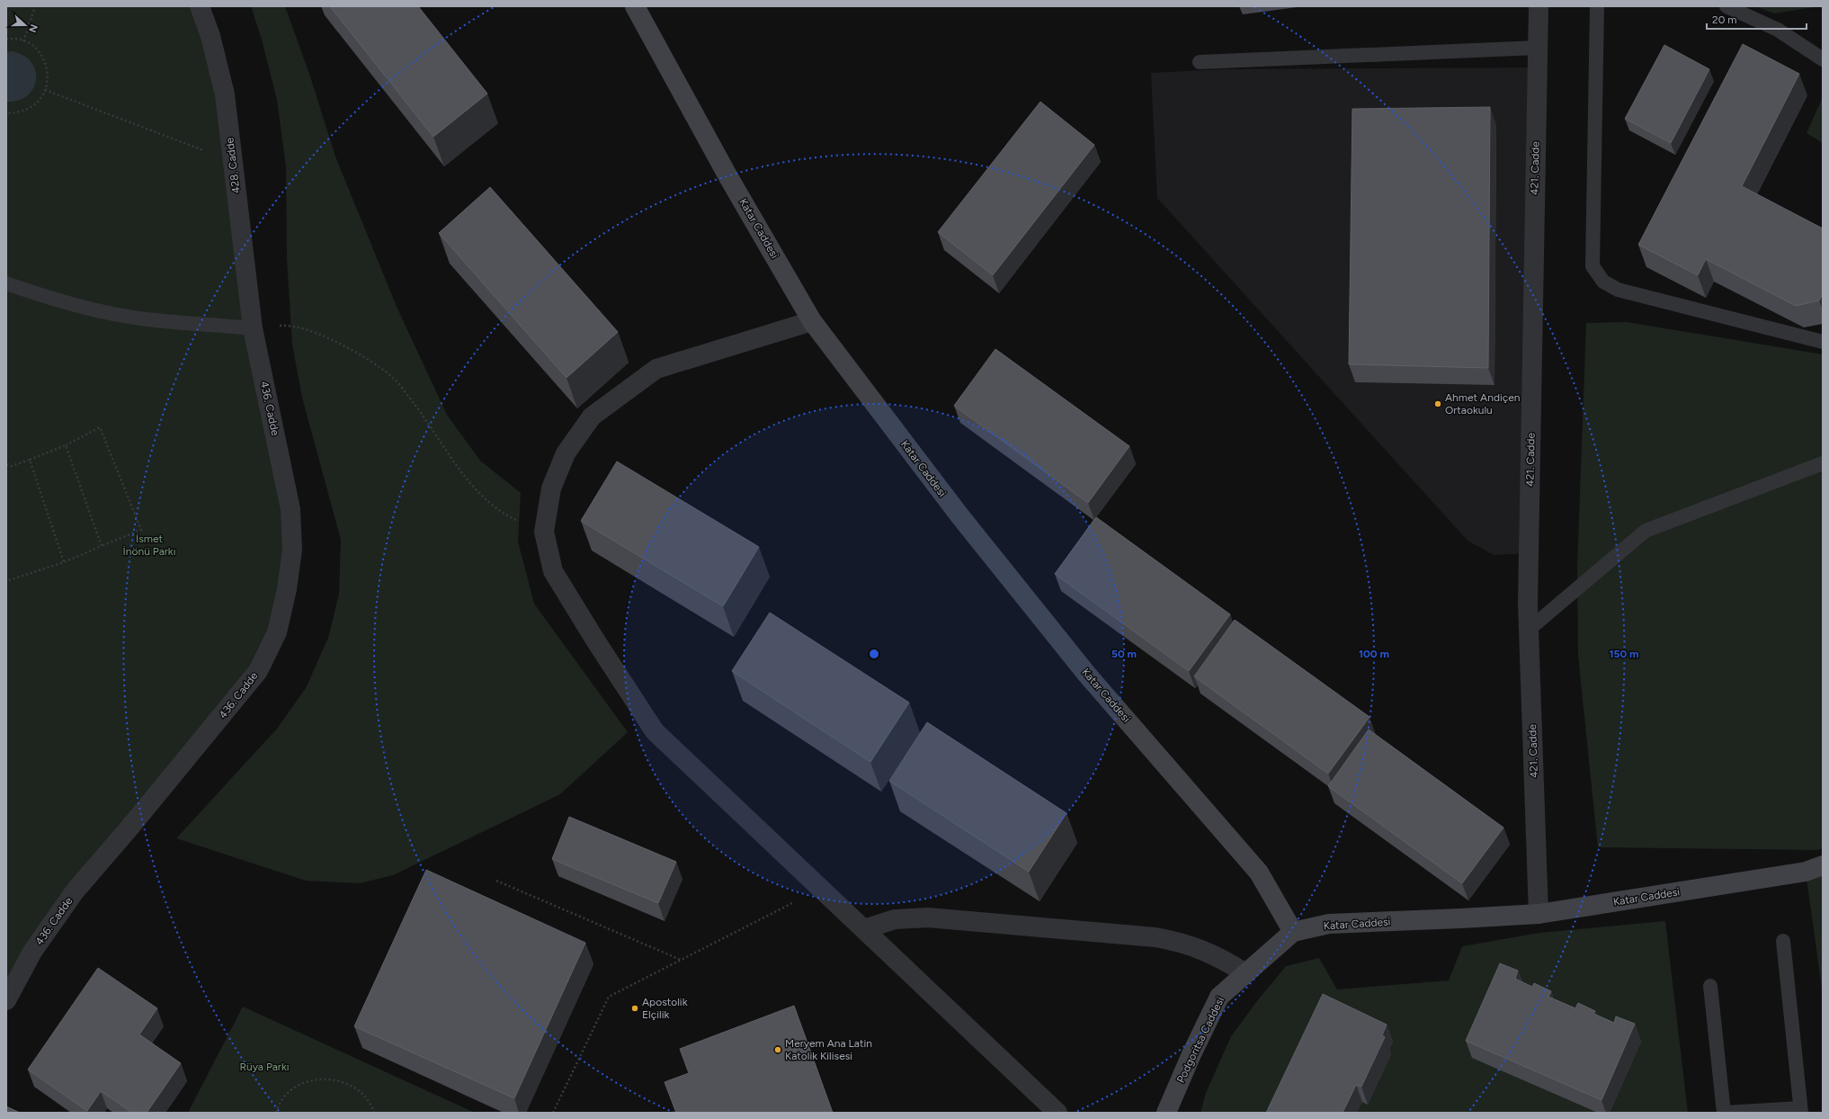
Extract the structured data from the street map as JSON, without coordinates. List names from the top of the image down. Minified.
{"streets":{"main road":["Katar Caddesi","Podgoritsa Caddesi"],"street":["428. Cadde","421. Cadde","436. Cadde"]},"crossings":[["428. Cadde","436. Cadde"],["421. Cadde","Katar Caddesi"],["Katar Caddesi","Podgoritsa Caddesi"]],"parks":["İsmet İnönü Parkı","Rüya Parkı"],"places":["Ahmet Andiçen Ortaokulu","Apostolik Elçilik","Meryem Ana Latin Katolik Kilisesi"],"scale_bar":"20 m","north":"right","rings":["50 m","100 m","150 m"]}
